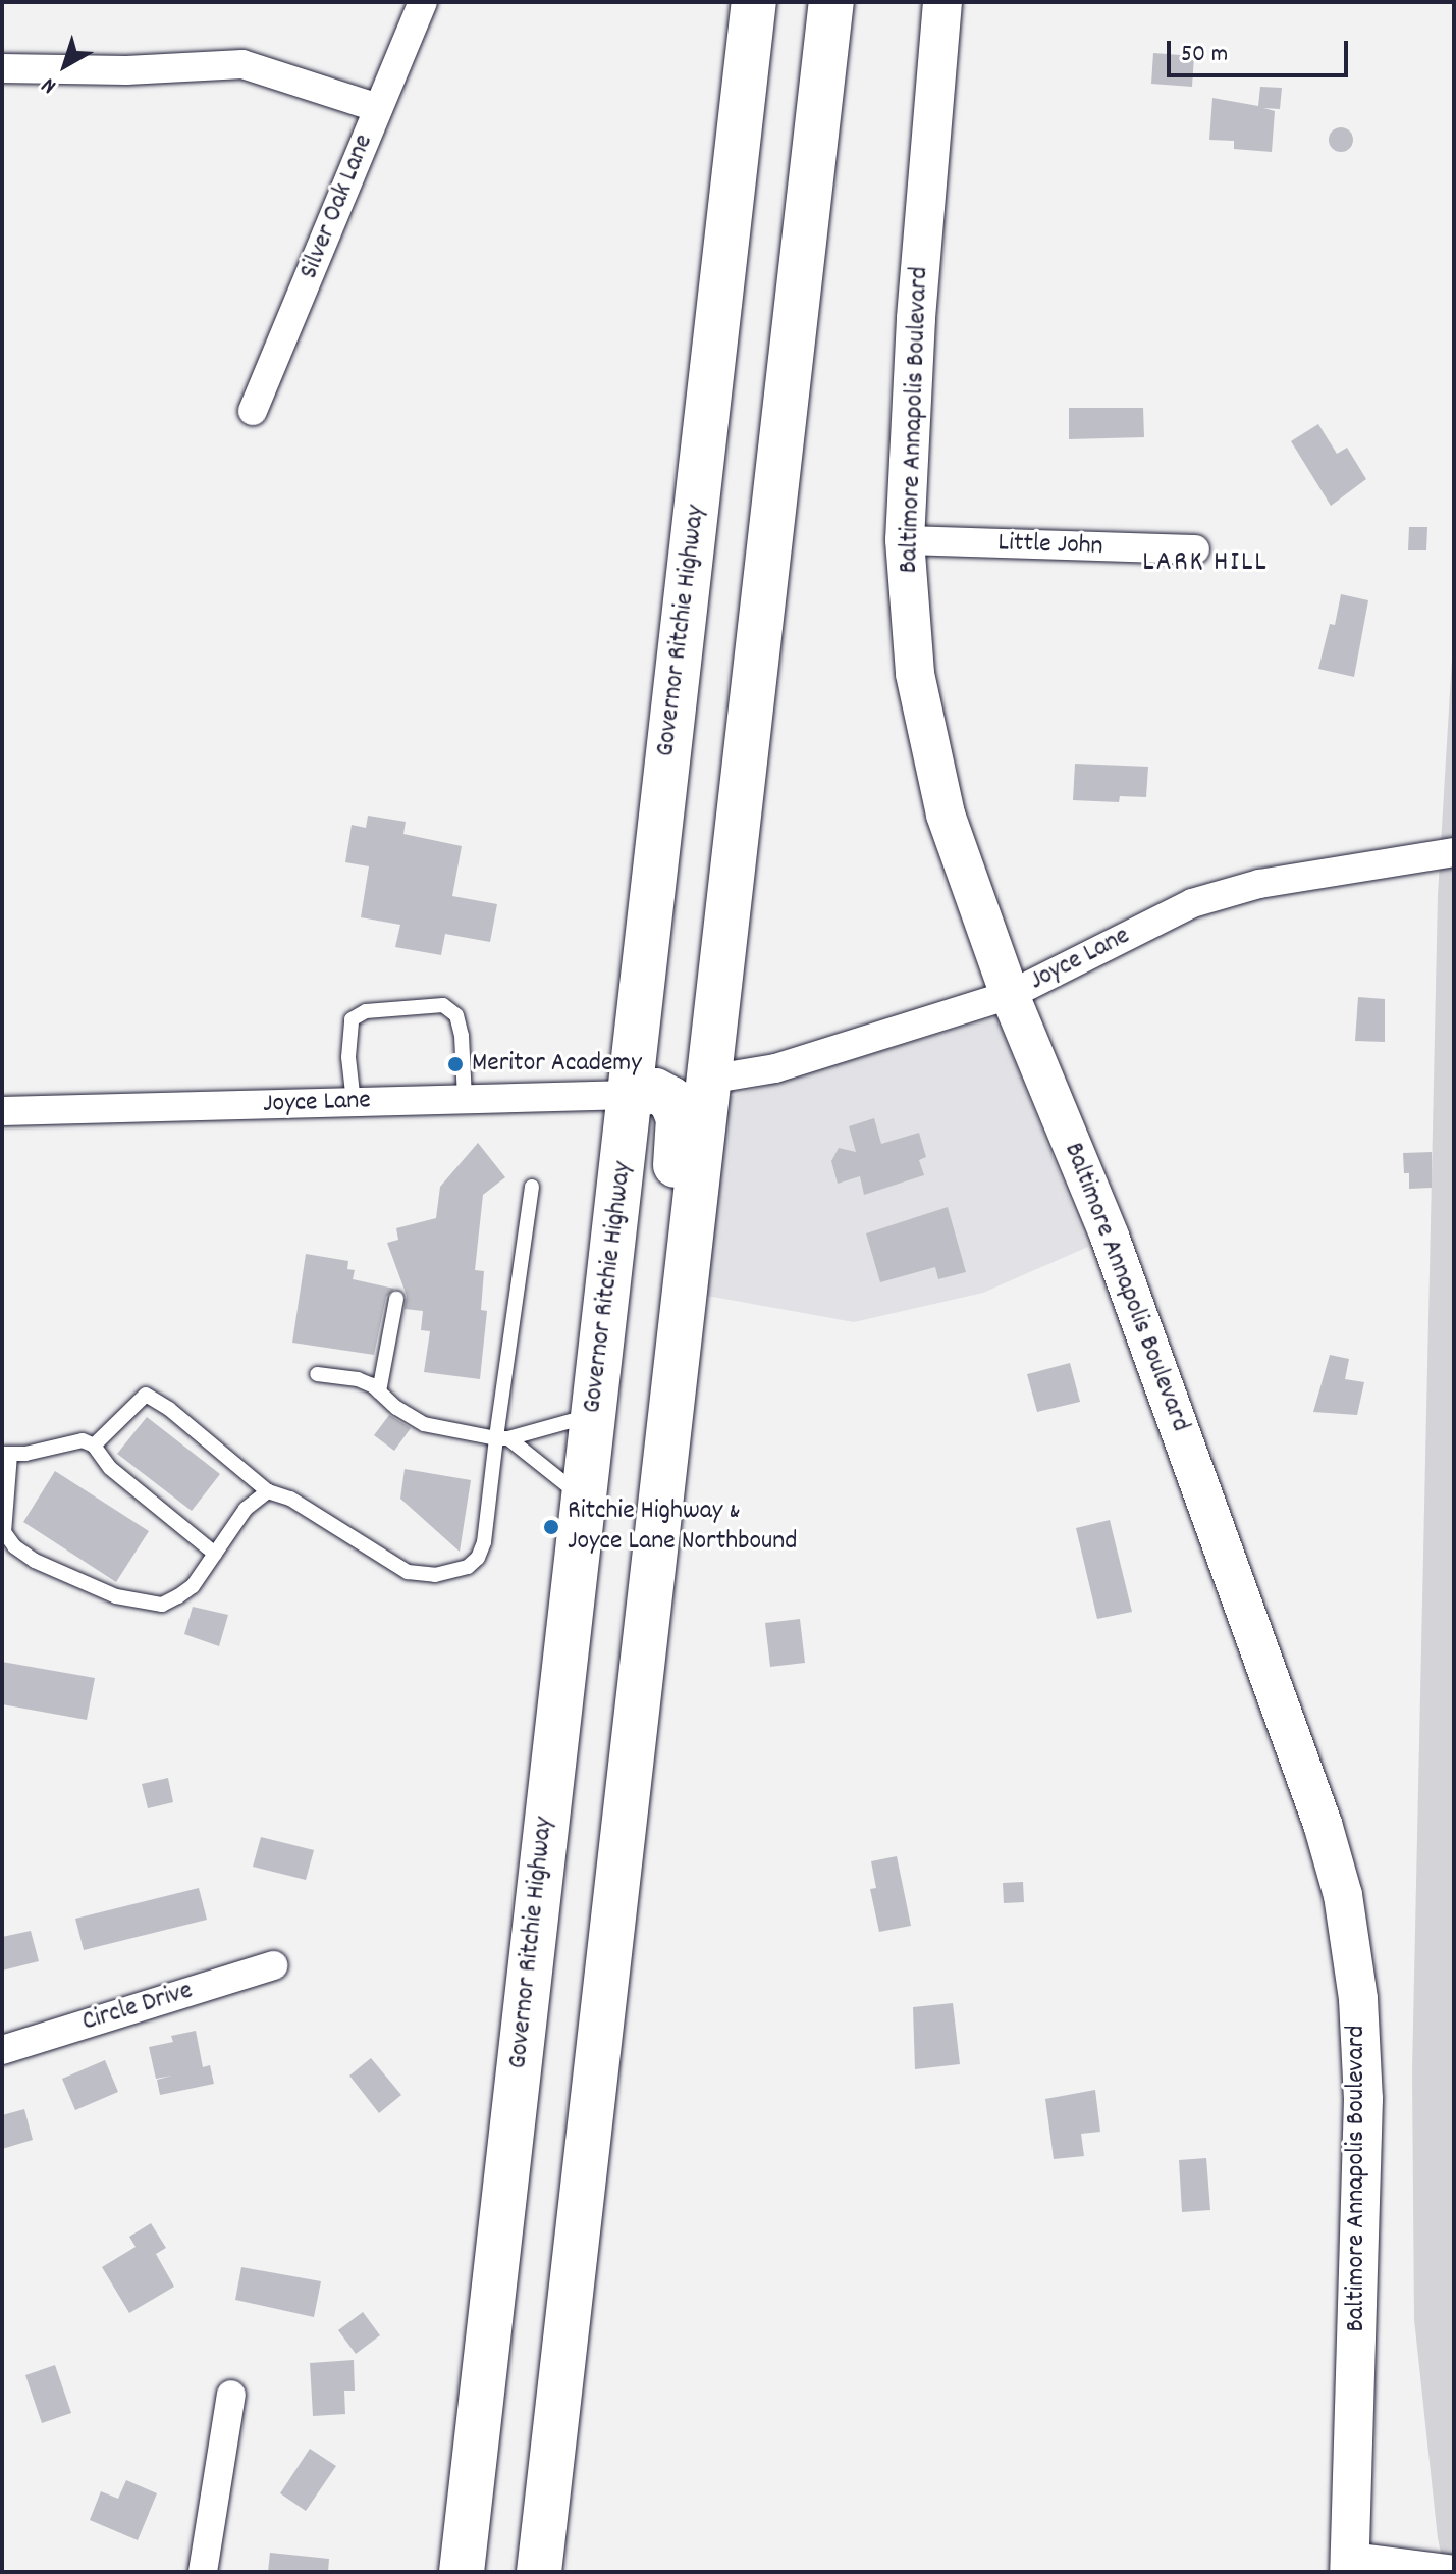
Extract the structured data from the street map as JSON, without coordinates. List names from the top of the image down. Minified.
{"streets":{"highway":["Governor Ritchie Highway"],"street":["Silver Oak Lane","Baltimore Annapolis Boulevard","Little John","Joyce Lane","Circle Drive"]},"crossings":[["Baltimore Annapolis Boulevard","Little John"],["Baltimore Annapolis Boulevard","Joyce Lane"],["Governor Ritchie Highway","Joyce Lane"]],"districts":["LARK HILL"],"places":["Meritor Academy","Ritchie Highway & Joyce Lane Northbound"],"scale_bar":"50 m","north":"bottom left"}
